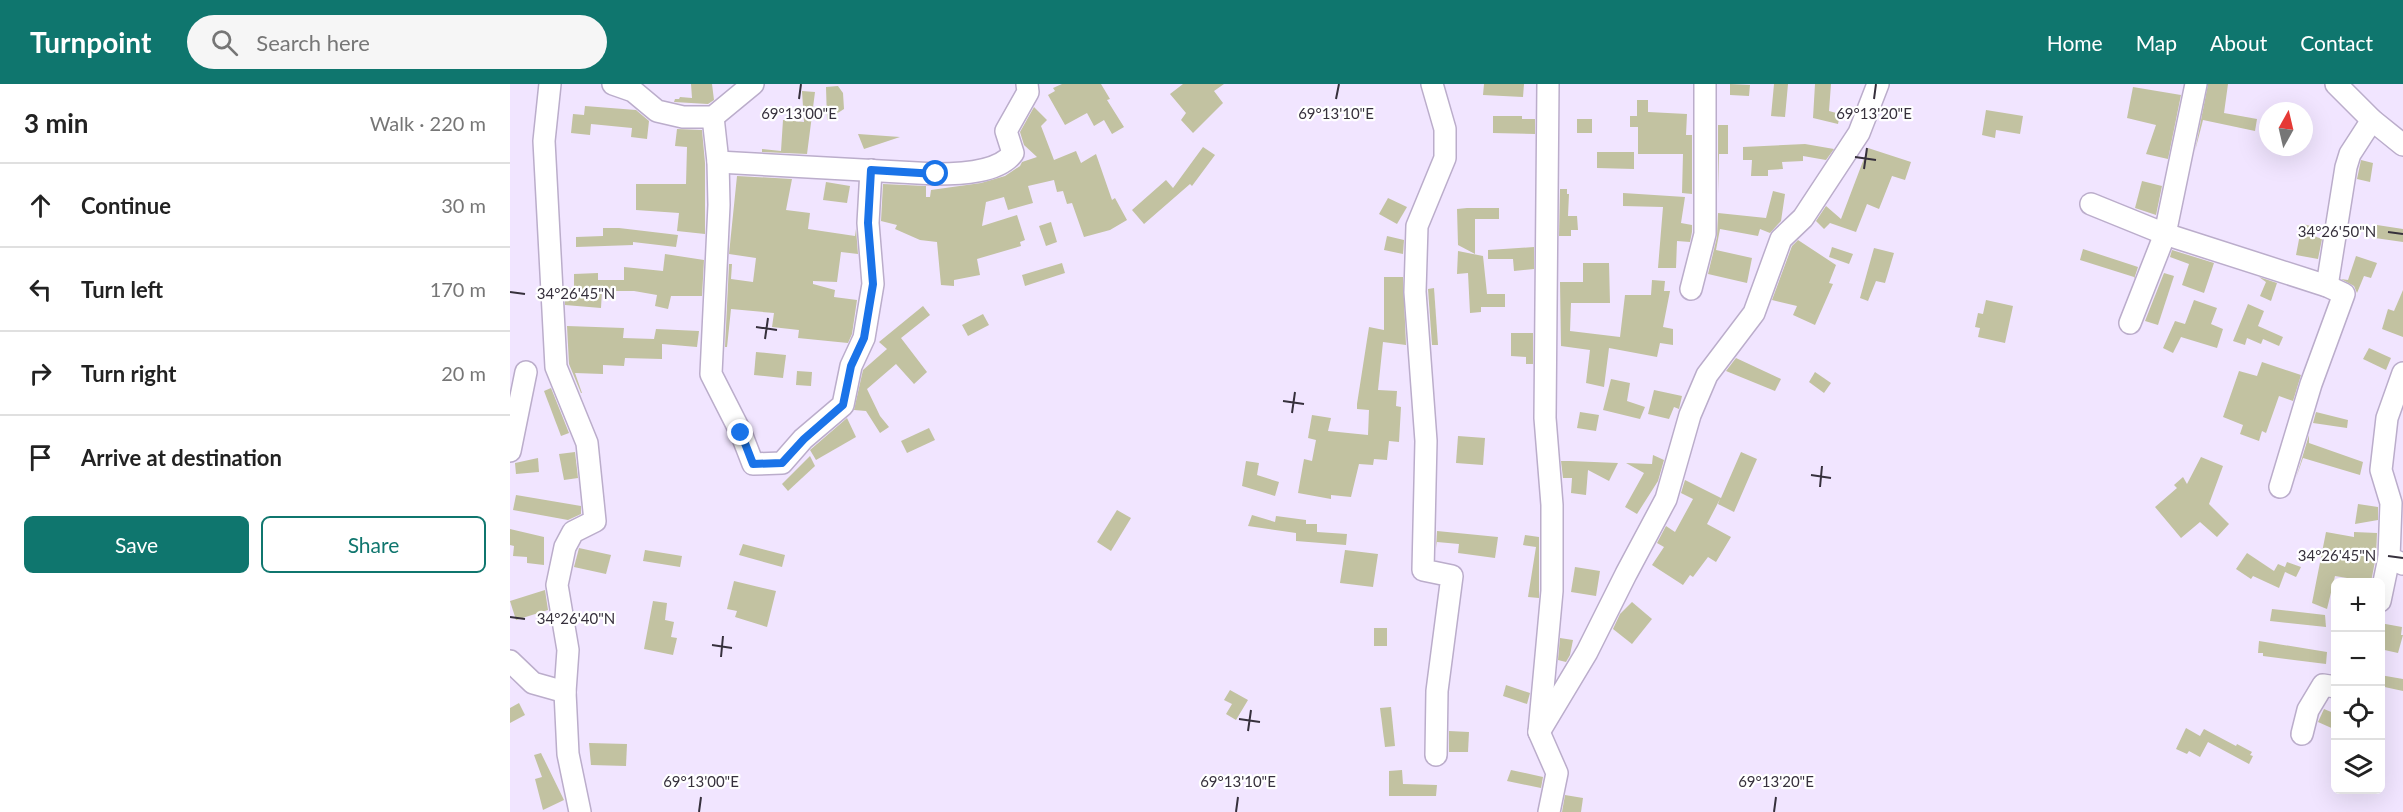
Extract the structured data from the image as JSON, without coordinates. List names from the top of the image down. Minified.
{"north":"top","page":{"header":"Turnpoint","search":"Search here","nav":["Home","Map","About","Contact"],"heading":["3 min","Walk · 220 m"],"list":[["Continue","30 m"],["Turn left","170 m"],["Turn right","20 m"],"Arrive at destination"],"buttons":["Save","Share"],"map_buttons":["+","−"]},"coordinates":["69°13'00\"E","69°13'10\"E","69°13'20\"E","34°26'50\"N","34°26'45\"N","34°26'40\"N"]}
